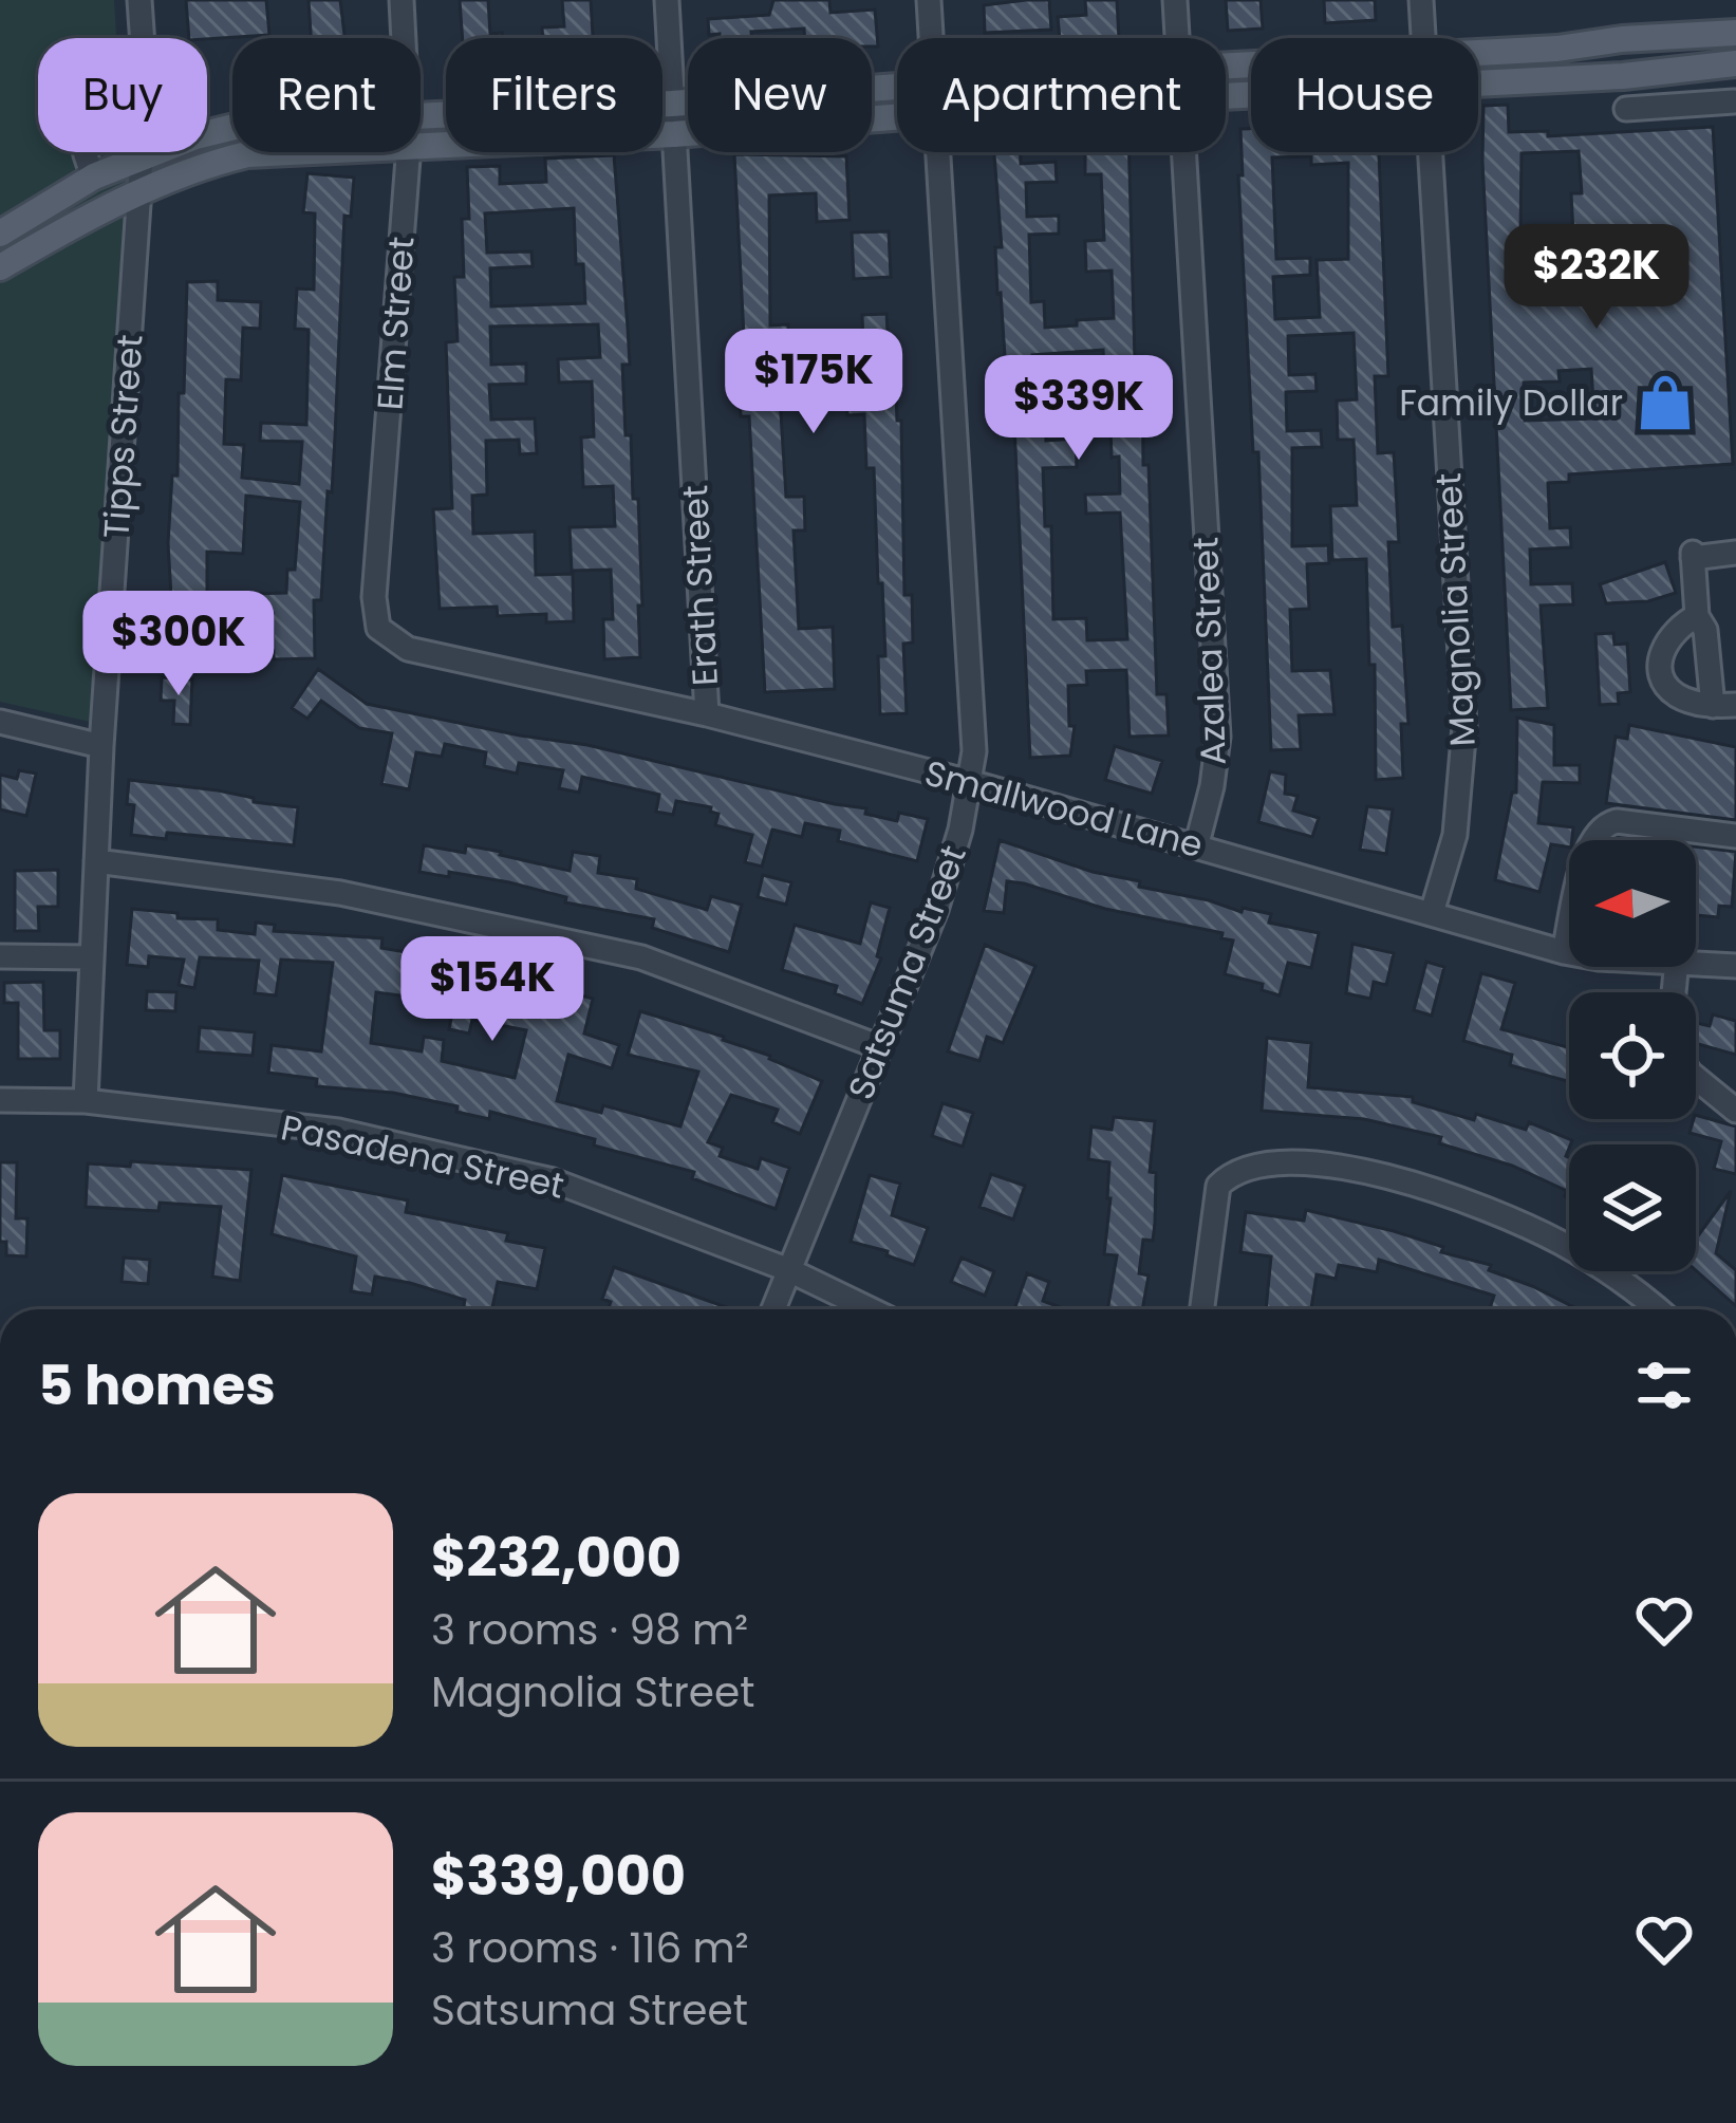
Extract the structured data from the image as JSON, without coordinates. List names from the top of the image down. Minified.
{"streets":{"street":["Elm Street","Tipps Street","Erath Street","Magnolia Street","Azalea Street","Smallwood Lane","Satsuma Street","Pasadena Street"]},"crossings":[["Elm Street","Smallwood Lane"],["Tipps Street","Pasadena Street"],["Erath Street","Smallwood Lane"],["Magnolia Street","Smallwood Lane"],["Azalea Street","Smallwood Lane"],["Smallwood Lane","Satsuma Street"],["Satsuma Street","Pasadena Street"]],"places":{"shop":["Family Dollar"]},"north":"left","page":{"chip":["Buy","Rent","Filters","New","Apartment","House"],"price":["$232K","$175K","$339K","$300K","$154K"],"heading":"5 homes","list":[{"name":"$232,000","note":"3 rooms · 98 m² · Magnolia Street"},{"name":"$339,000","note":"3 rooms · 116 m² · Satsuma Street"}]}}
